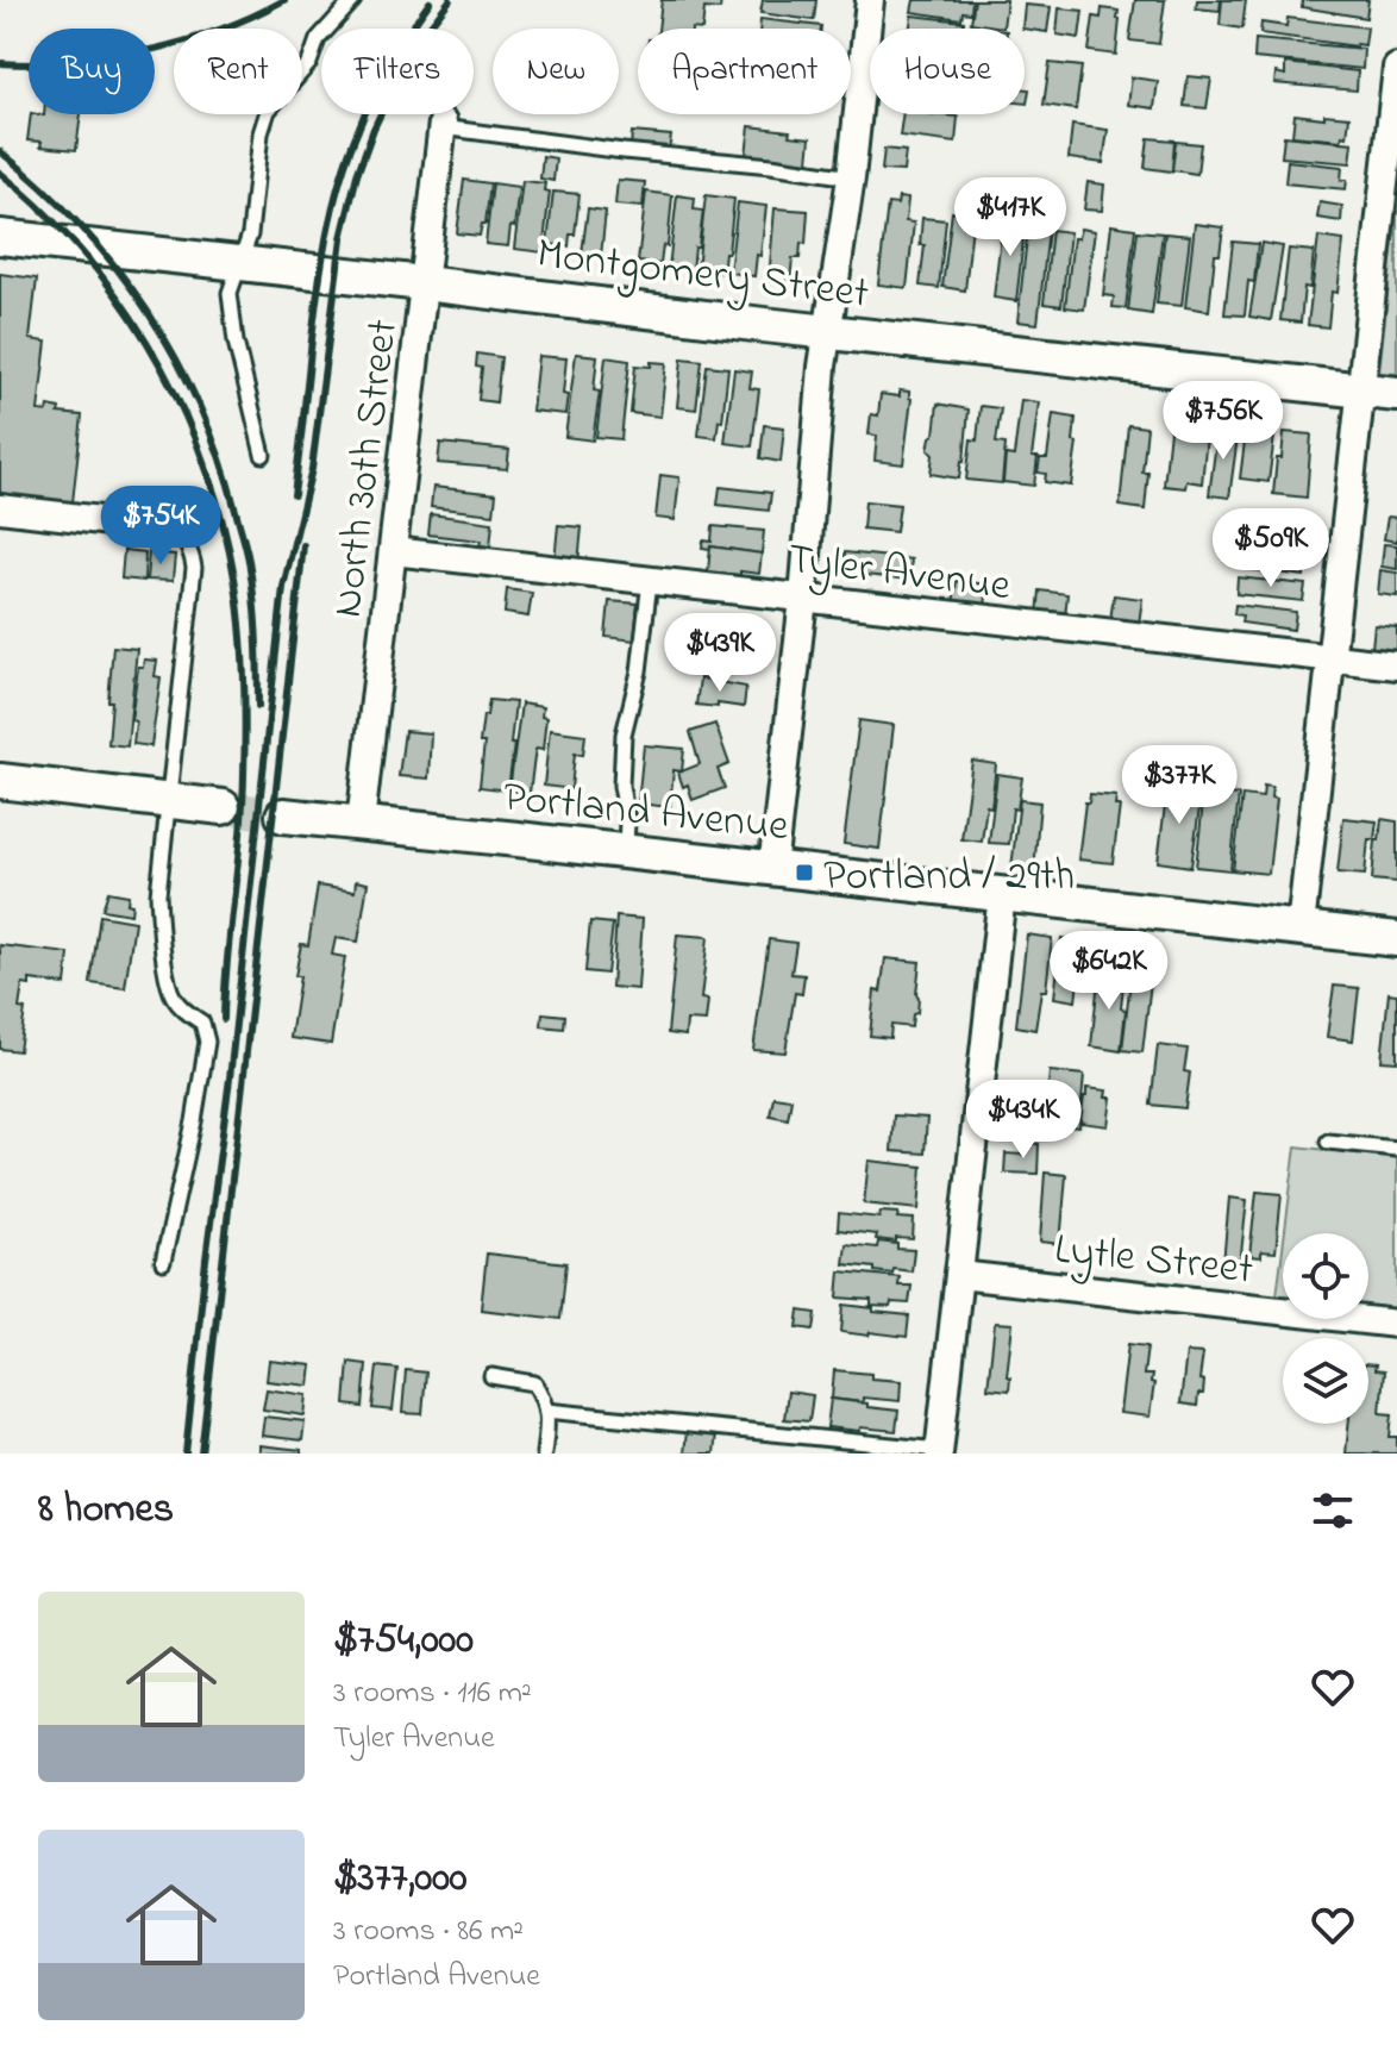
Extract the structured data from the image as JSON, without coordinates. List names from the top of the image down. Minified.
{"streets":{"street":["Montgomery Street","North 30th Street","Tyler Avenue","Portland Avenue","Lytle Street"]},"crossings":[["Montgomery Street","North 30th Street"],["North 30th Street","Tyler Avenue"],["North 30th Street","Portland Avenue"]],"places":{"transit":["Portland / 29th"]},"page":{"chip":["Buy","Rent","Filters","New","Apartment","House"],"price":["$417K","$756K","$754K","$509K","$439K","$377K","$642K","$434K"],"heading":"8 homes","list":[{"name":"$754,000","note":"3 rooms · 116 m² · Tyler Avenue"},{"name":"$377,000","note":"3 rooms · 86 m² · Portland Avenue"}]}}
